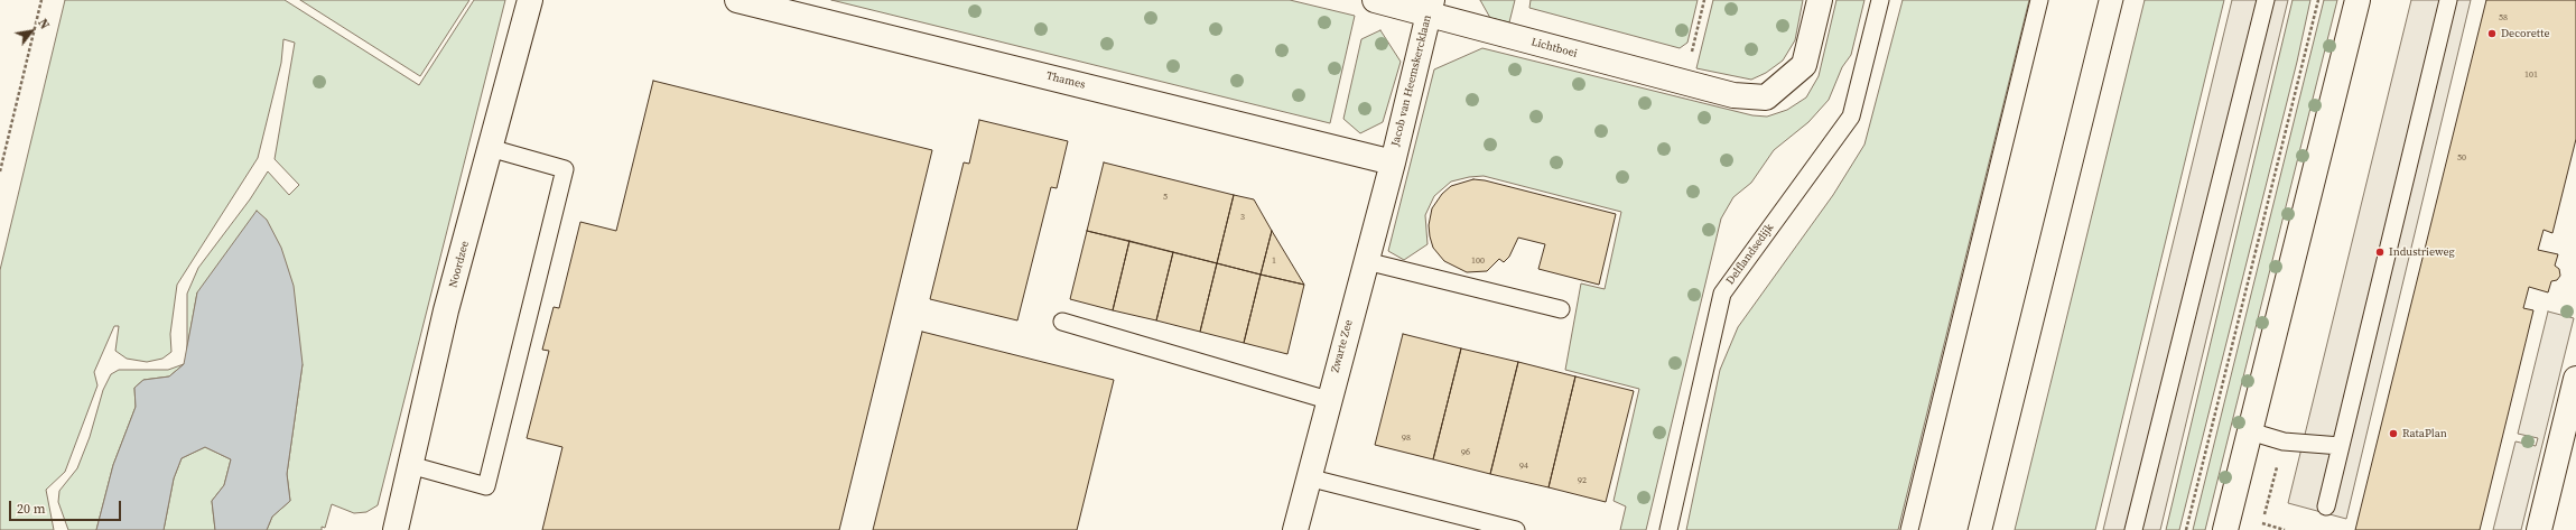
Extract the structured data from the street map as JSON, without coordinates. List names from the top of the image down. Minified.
{"streets":{"street":["Lichtboei","Thames","Jacob van Heemskercklaan","Noordzee","Zwarte Zee"],"lane":["Delflandsedijk"]},"crossings":[["Lichtboei","Jacob van Heemskercklaan"],["Thames","Jacob van Heemskercklaan"],["Thames","Zwarte Zee"],["Jacob van Heemskercklaan","Zwarte Zee"]],"places":["Decorette","Industrieweg","RataPlan"],"house_numbers":["58","101","50","5","3","1","100","98","96","94","92"],"scale_bar":"20 m","north":"top right"}
